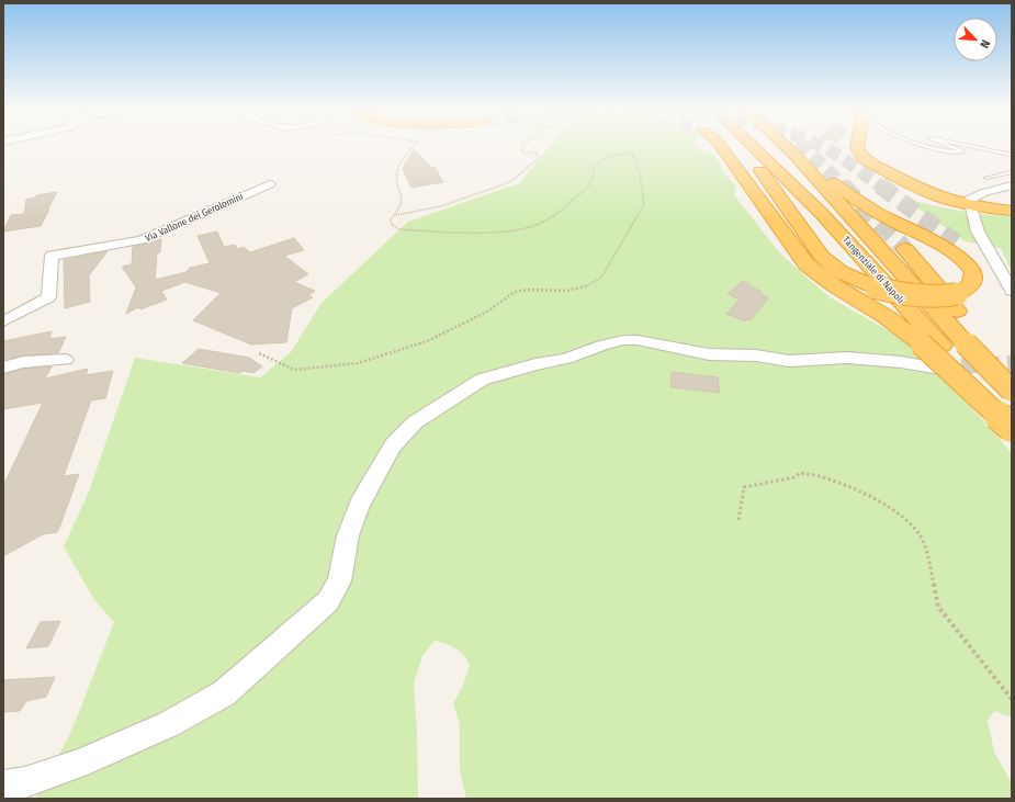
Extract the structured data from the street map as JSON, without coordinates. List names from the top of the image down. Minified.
{"streets":{"highway":["Tangenziale di Napoli"],"street":["Via Vallone dei Gerolomini"]},"north":"bottom right"}
